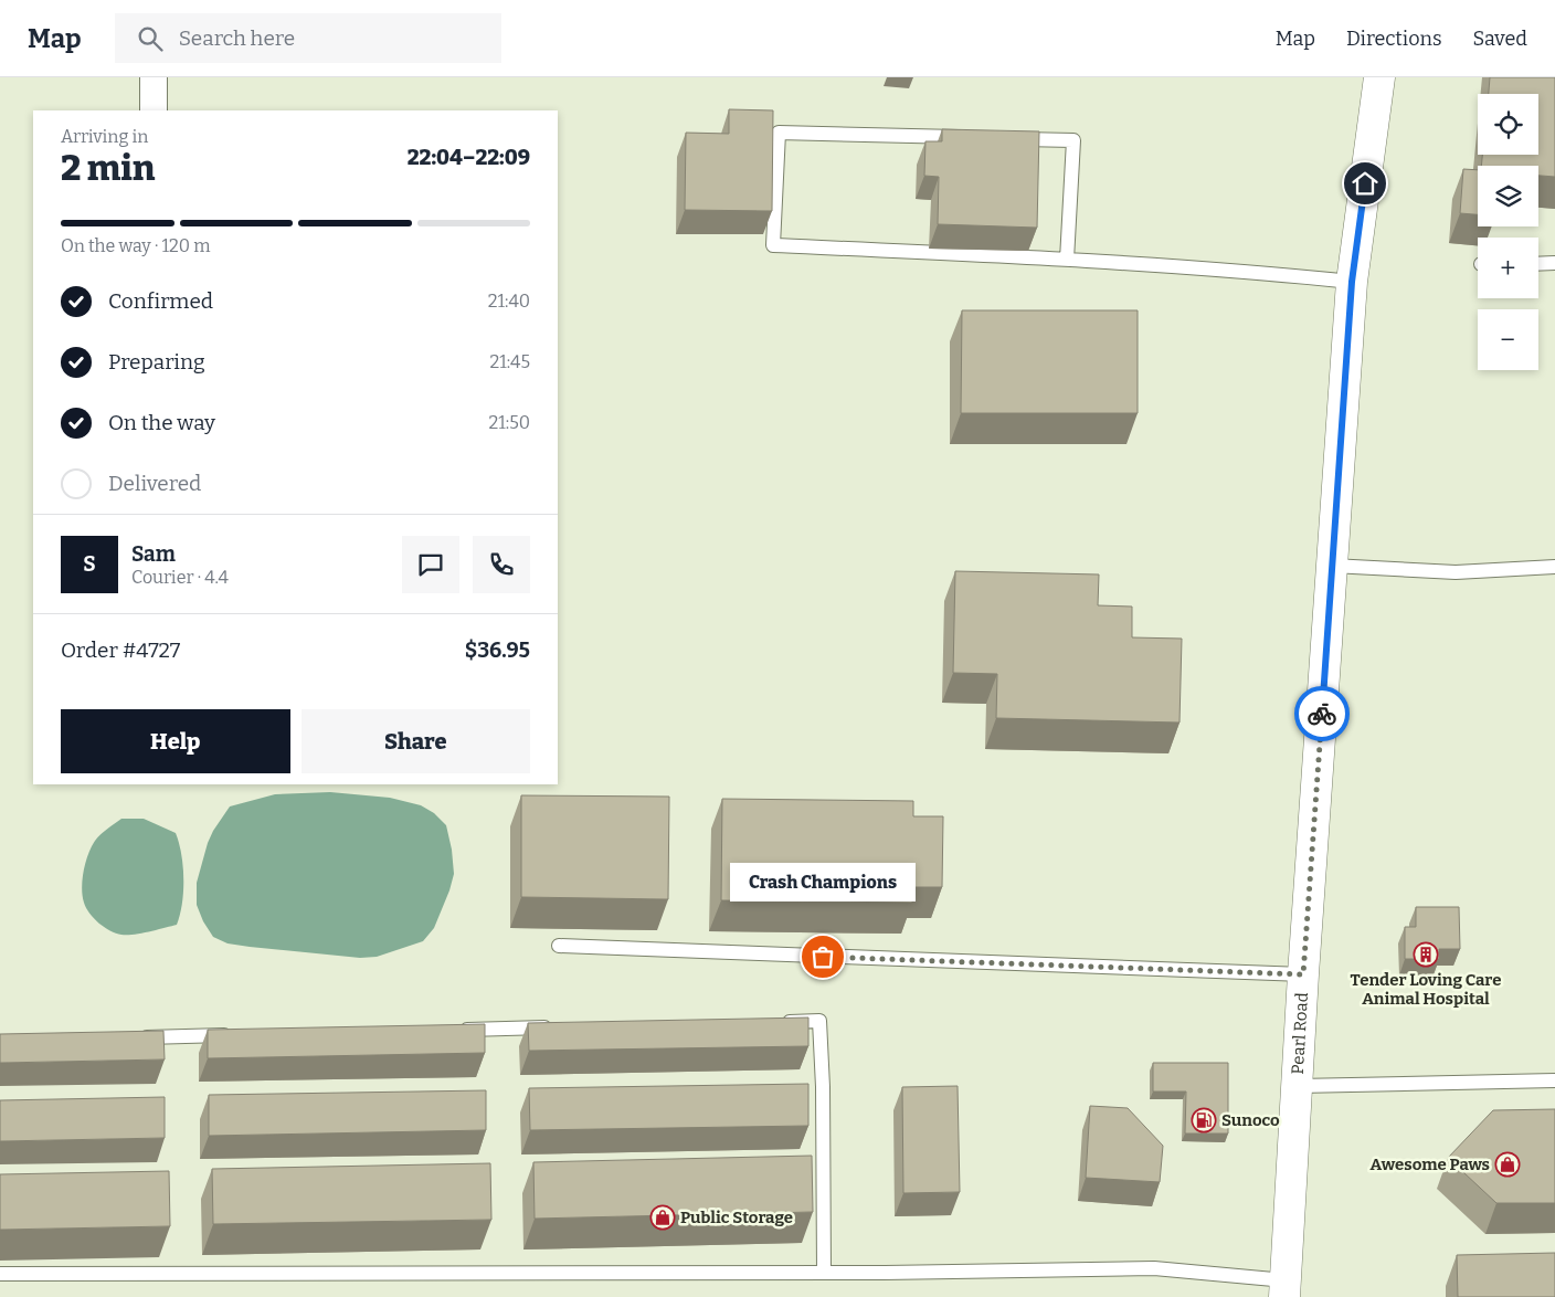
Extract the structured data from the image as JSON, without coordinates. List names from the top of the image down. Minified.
{"streets":{"main road":["Pearl Road"]},"places":{"building":["Tender Loving Care Animal Hospital"],"other":["Crash Champions"],"fuel station":["Sunoco"],"shop":["Awesome Paws","Public Storage"]},"page":{"header":"Map","search":"Search here","nav":["Map","Directions","Saved"],"map_buttons":["+","−"],"heading":["2 min","Arriving in","22:04–22:09"],"panel":["Sam","Courier · 4.4","Order #4727","$36.95"],"bar":"On the way · 120 m","list":[["Confirmed","21:40"],["Preparing","21:45"],["On the way","21:50"],"Delivered"],"round":"S","buttons":["Help","Share"],"bubble":"Crash Champions"}}
